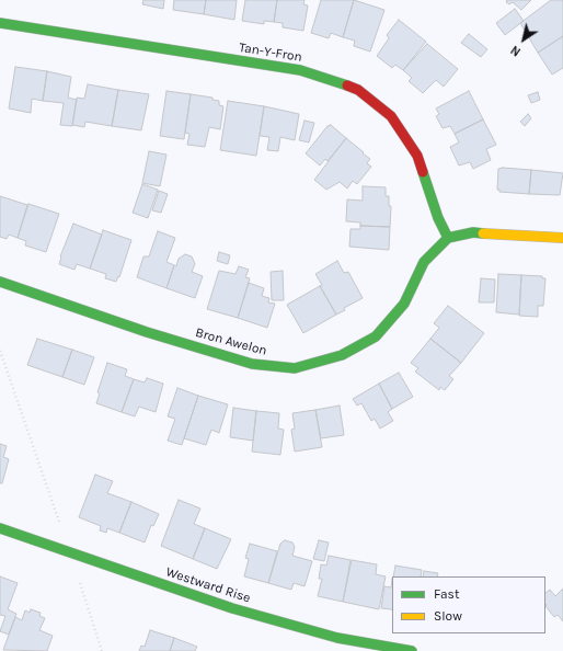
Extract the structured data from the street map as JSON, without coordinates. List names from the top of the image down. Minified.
{"streets":{"street":["Tan-Y-Fron","Bron Awelon","Westward Rise"]},"crossings":[["Tan-Y-Fron","Bron Awelon"]],"legend":["Fast","Slow"],"north":"bottom left"}
